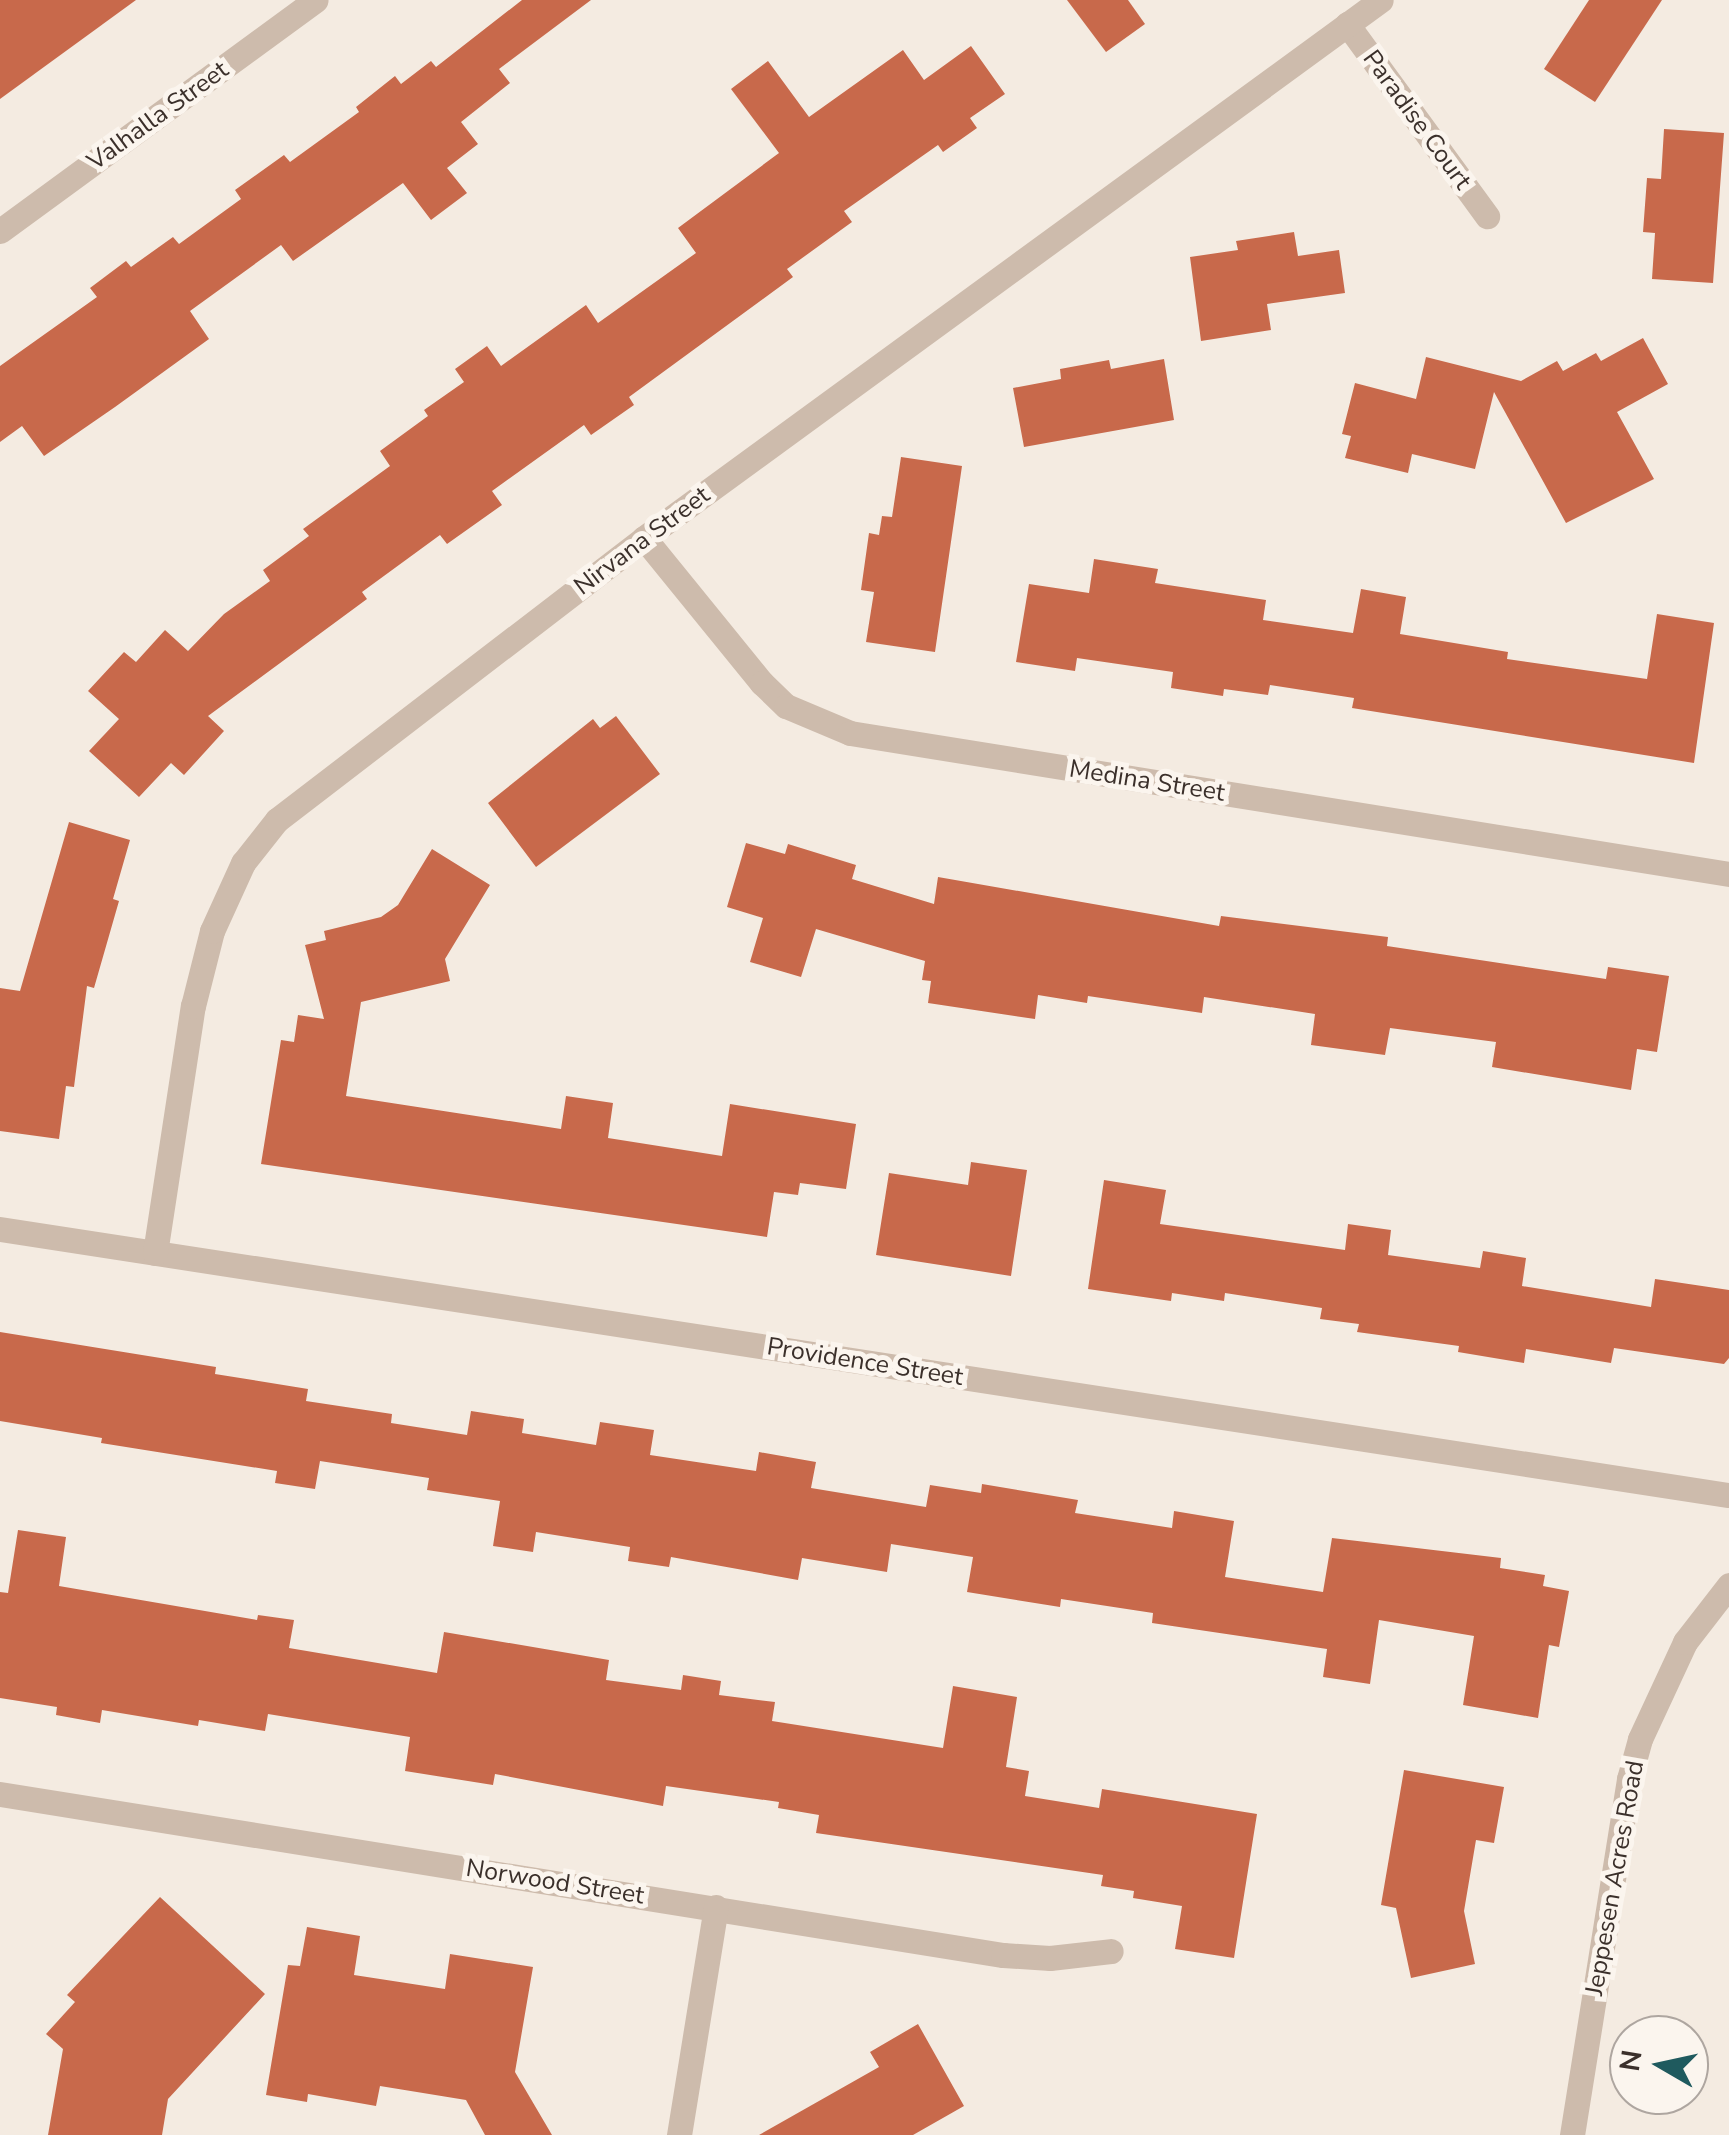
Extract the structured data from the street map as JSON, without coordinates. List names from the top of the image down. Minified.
{"streets":{"street":["Valhalla Street","Paradise Court","Nirvana Street","Medina Street","Providence Street","Jeppesen Acres Road","Norwood Street"]},"crossings":[["Paradise Court","Nirvana Street"],["Nirvana Street","Medina Street"],["Nirvana Street","Providence Street"]],"north":"left"}
